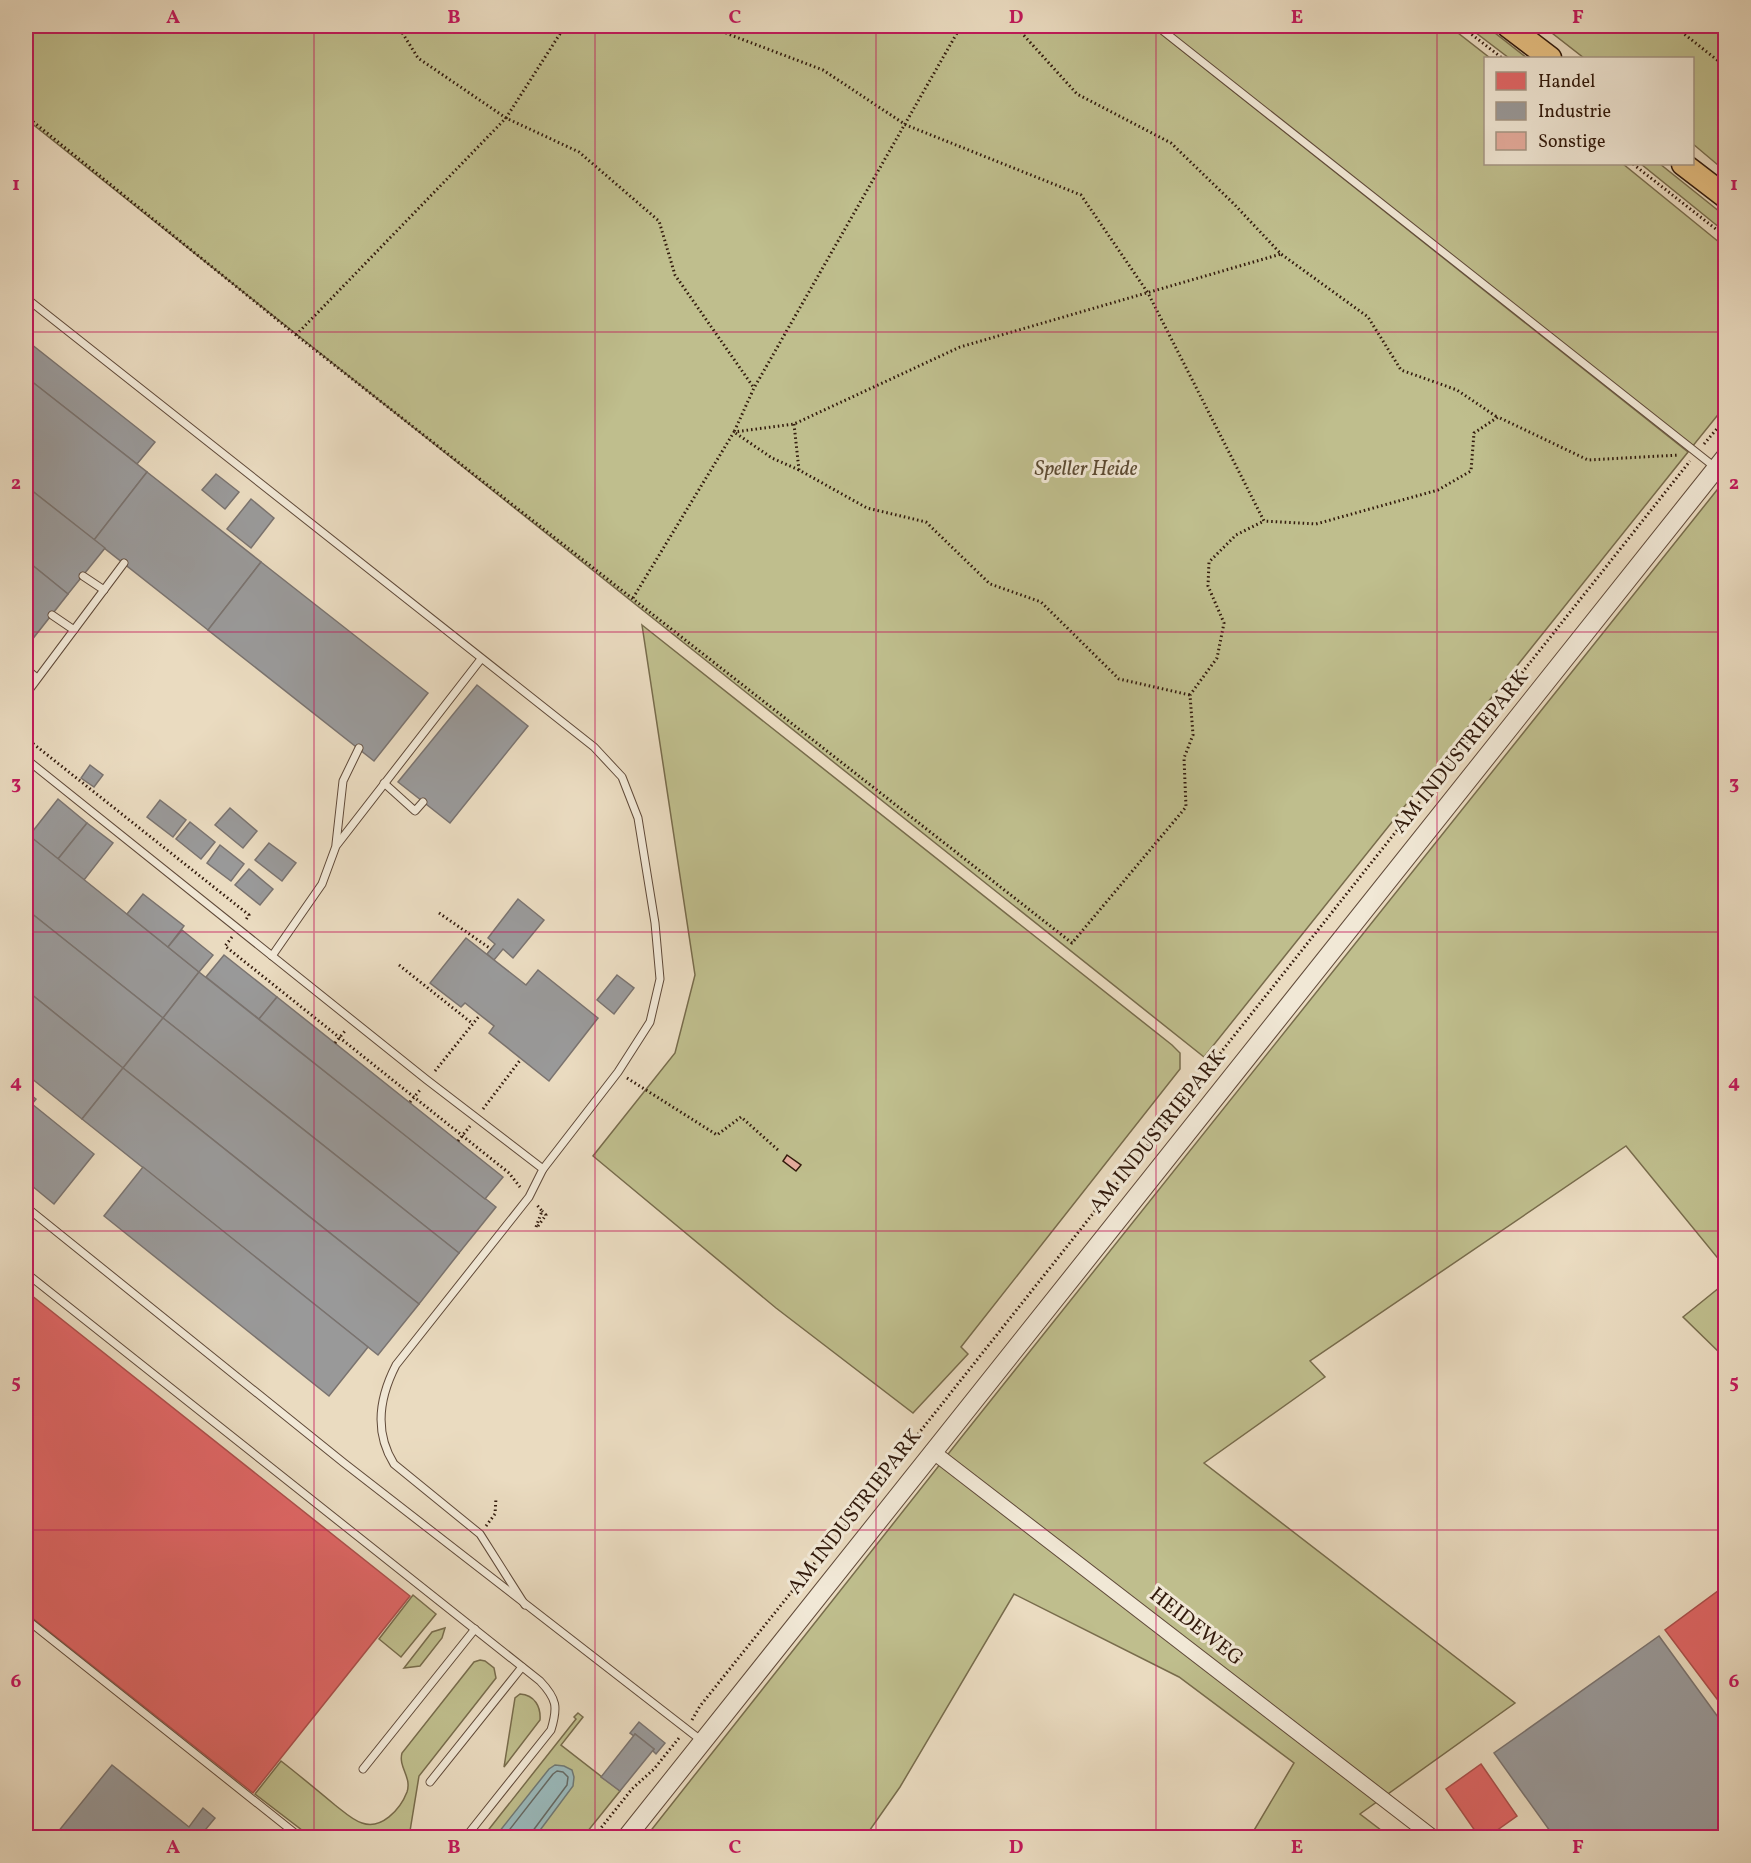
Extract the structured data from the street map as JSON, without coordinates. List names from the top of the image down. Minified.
{"streets":{"street":["AM INDUSTRIEPARK","HEIDEWEG"]},"crossings":[["AM INDUSTRIEPARK","HEIDEWEG"]],"parks":["Speller Heide"],"legend":["Handel","Industrie","Sonstige"],"grid":{"columns":["A","B","C","D","E","F"],"rows":["1","2","3","4","5","6"]}}
